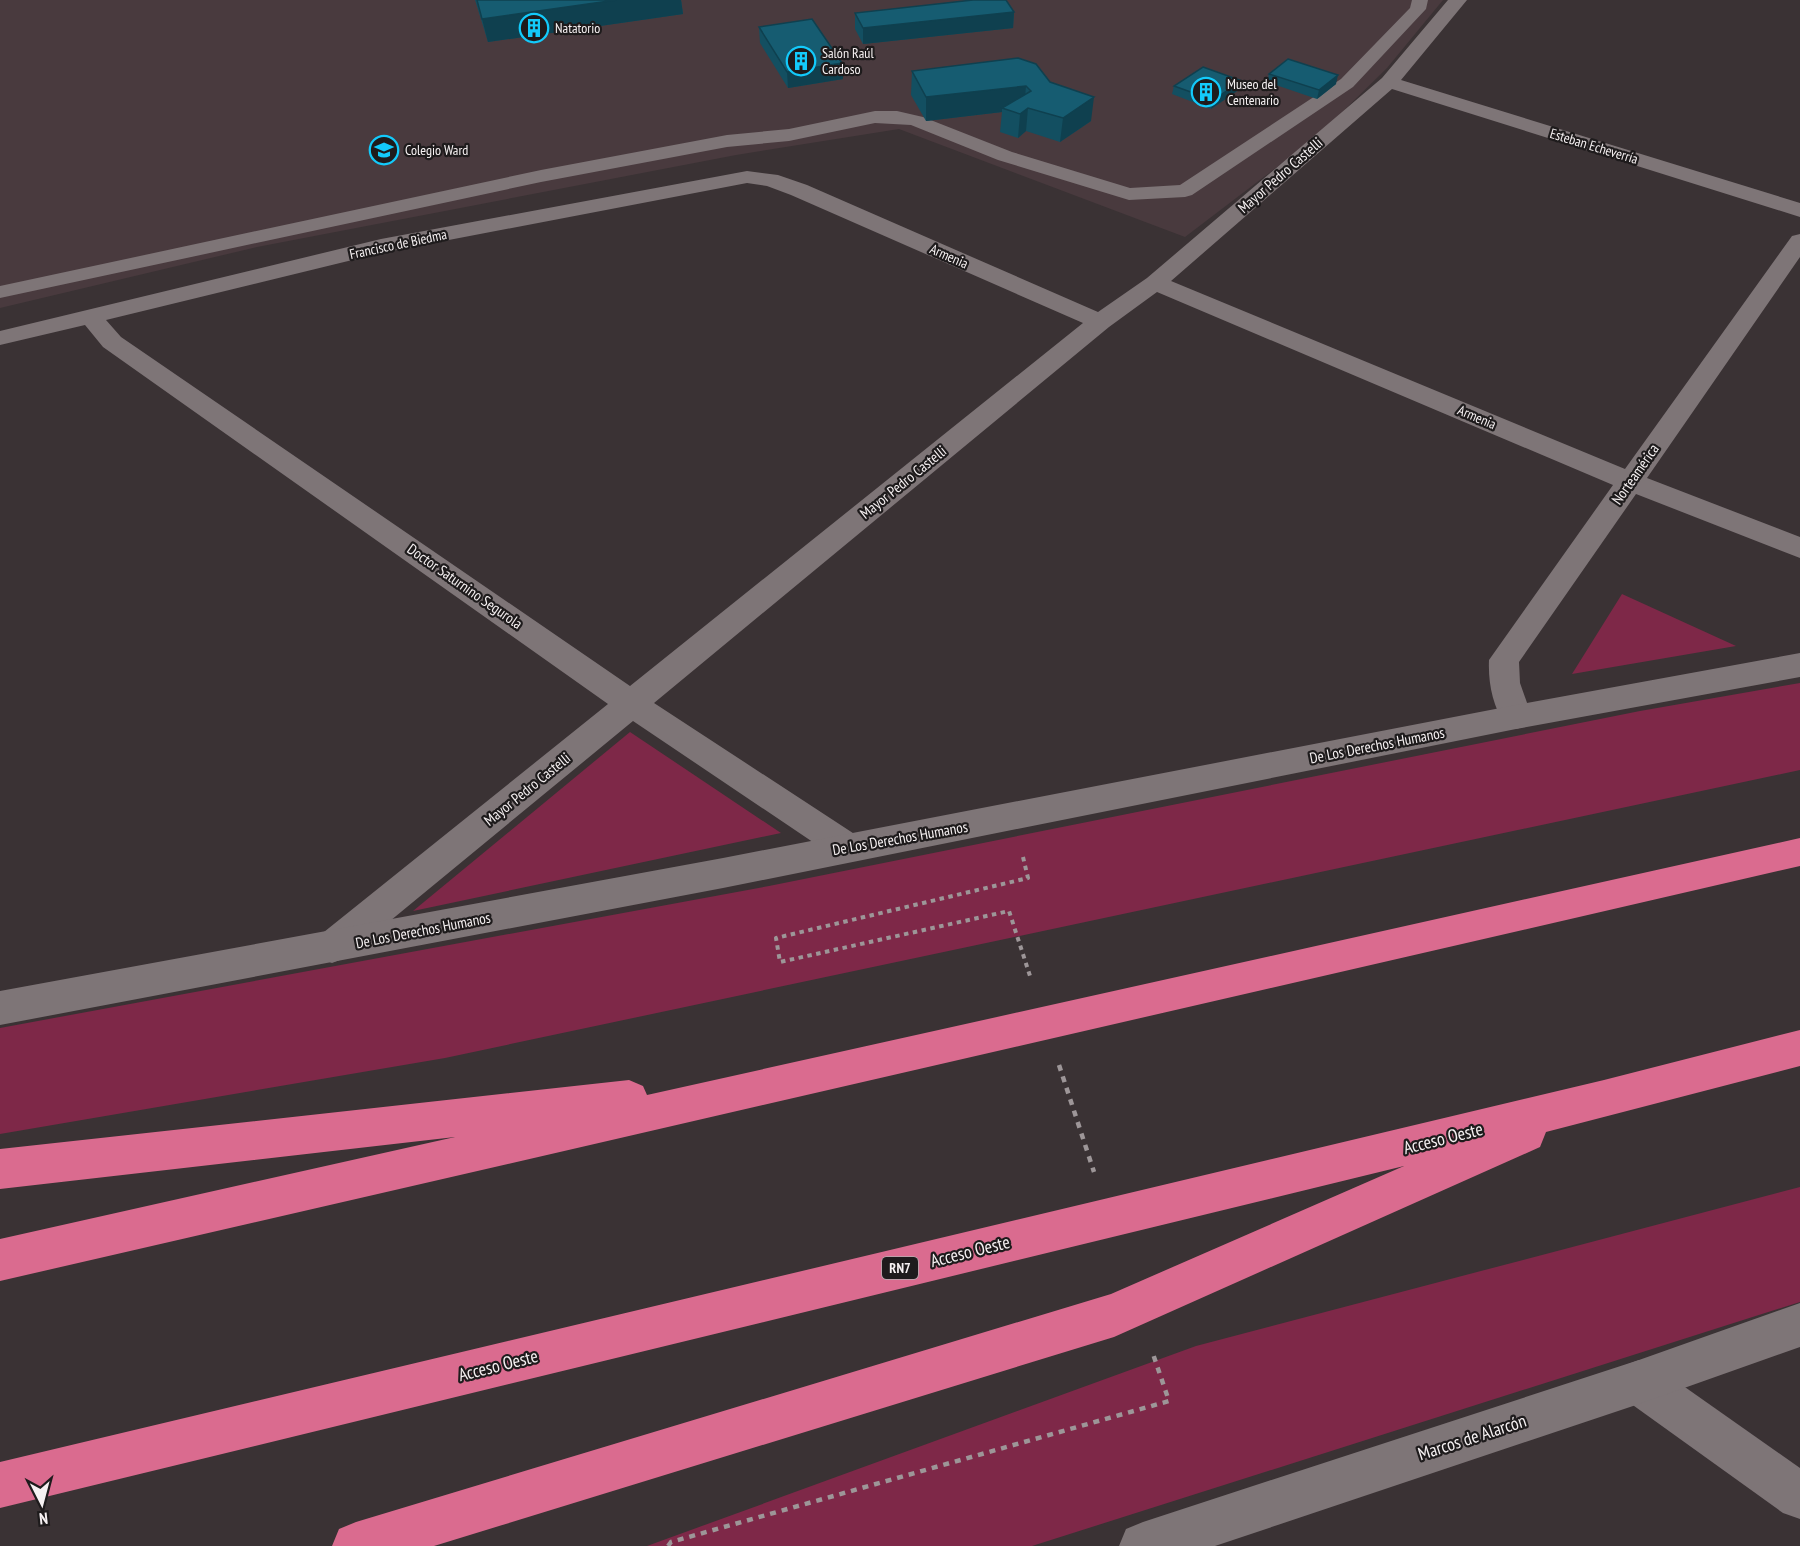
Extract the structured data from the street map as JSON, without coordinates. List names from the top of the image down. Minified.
{"streets":{"highway":["Acceso Oeste","RN7"],"street":["Esteban Echeverría","Mayor Pedro Castelli","Francisco de Biedma","Armenia","Norteamérica","Doctor Saturnino Segurola","De Los Derechos Humanos","Marcos de Alarcón"]},"crossings":[["Esteban Echeverría","Mayor Pedro Castelli"],["Mayor Pedro Castelli","Armenia"],["Mayor Pedro Castelli","Doctor Saturnino Segurola"],["Mayor Pedro Castelli","De Los Derechos Humanos"],["Francisco de Biedma","Armenia"],["Francisco de Biedma","Doctor Saturnino Segurola"],["Armenia","Norteamérica"],["Norteamérica","De Los Derechos Humanos"],["Doctor Saturnino Segurola","De Los Derechos Humanos"]],"places":{"building":["Natatorio","Salón Raúl Cardoso","Museo del Centenario"],"school or university":["Colegio Ward"]},"north":"bottom"}
